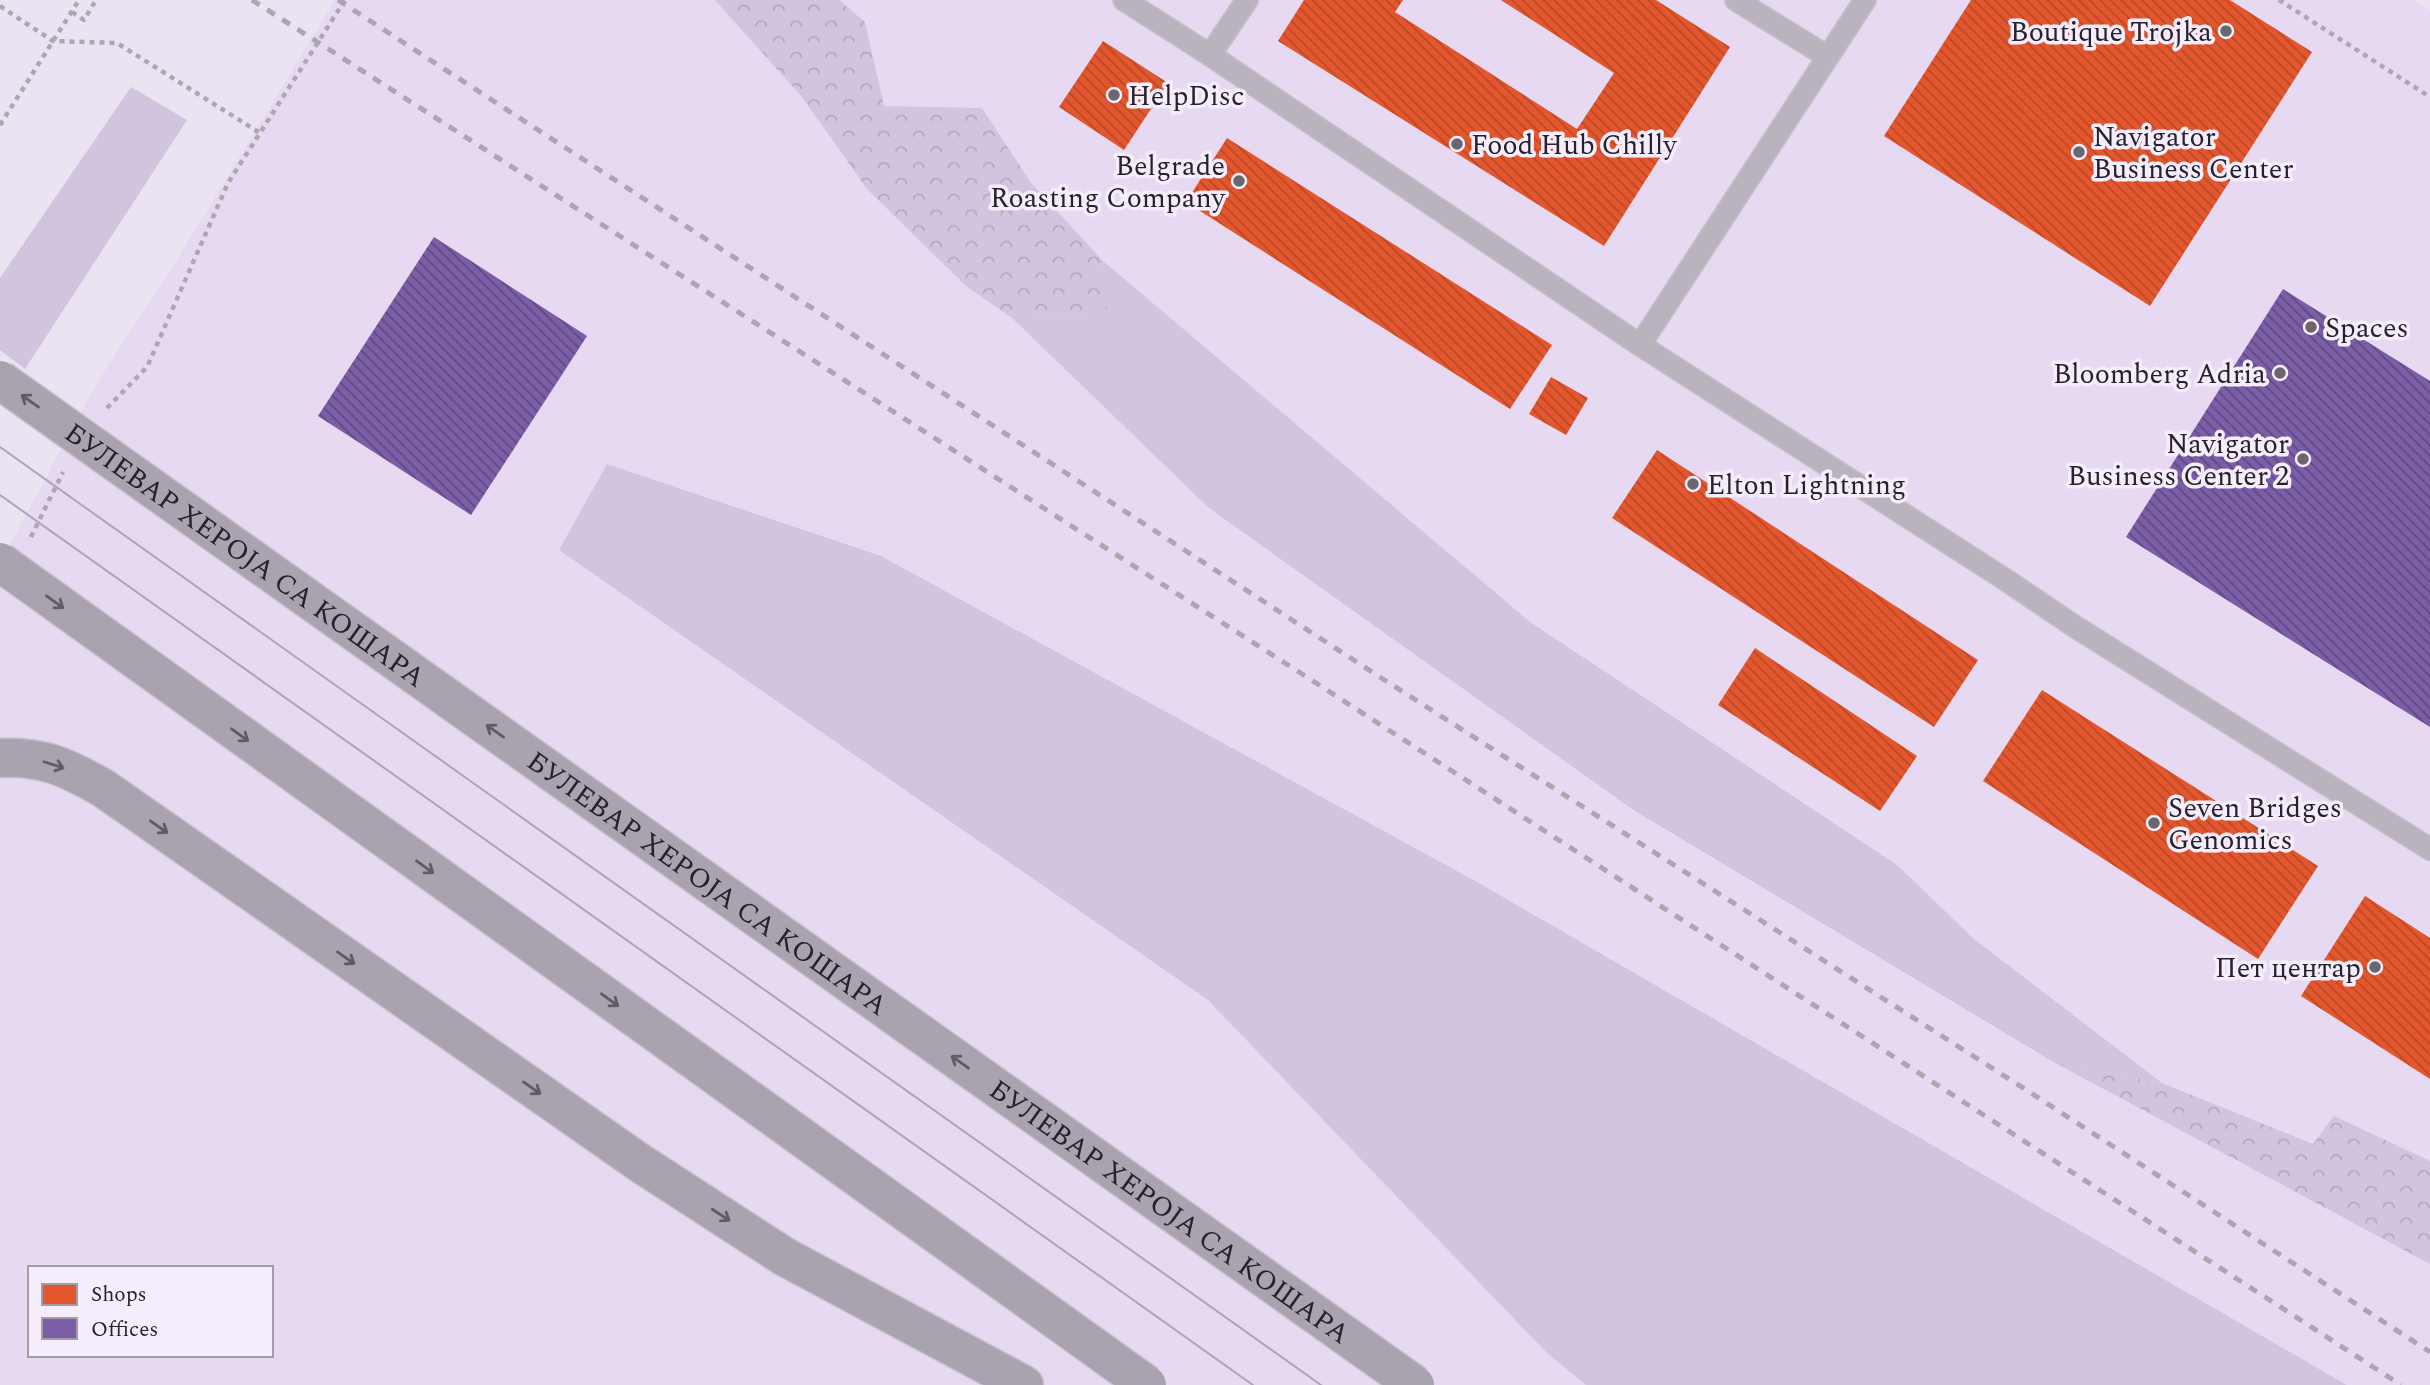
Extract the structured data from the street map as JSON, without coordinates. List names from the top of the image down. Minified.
{"streets":{"main road":["БУЛЕВАР ХЕРОЈА СА КОШАРА"]},"places":["Boutique Trojka","HelpDisc","Food Hub Chilly","Navigator Business Center","Belgrade Roasting Company","Spaces","Bloomberg Adria","Navigator Business Center 2","Elton Lightning","Seven Bridges Genomics","Пет центар"],"legend":["Shops","Offices"]}
